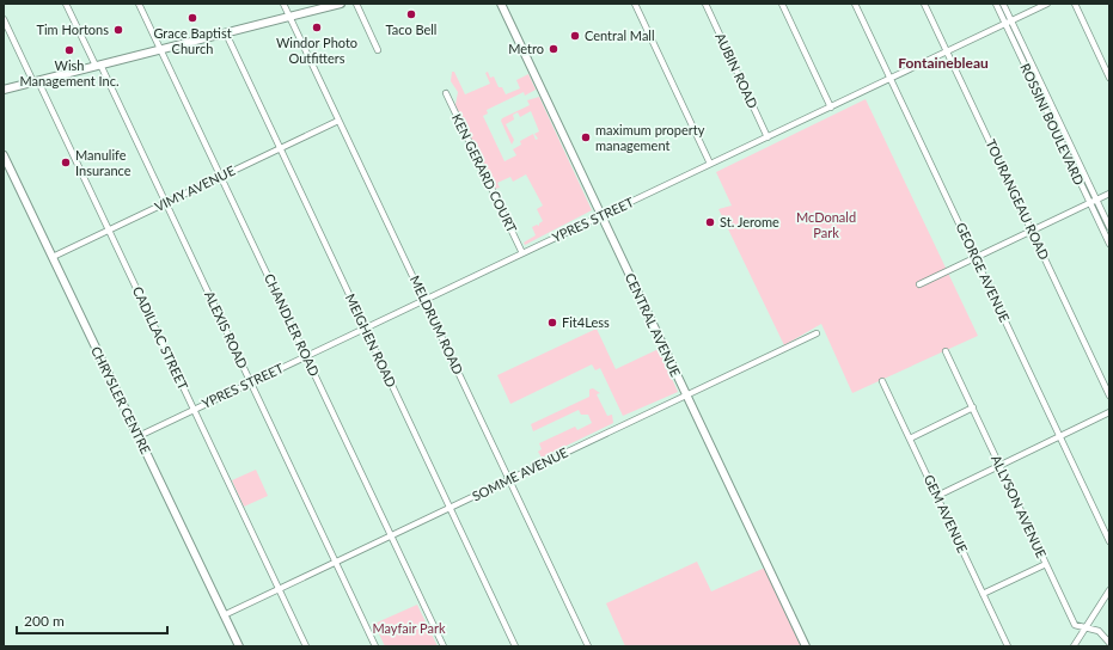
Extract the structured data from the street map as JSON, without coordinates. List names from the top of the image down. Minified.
{"streets":{"street":["AUBIN ROAD","ROSSINI BOULEVARD","KEN GERARD COURT","VIMY AVENUE","TOURANGEAU ROAD","YPRES STREET","GEORGE AVENUE","CHANDLER ROAD","MELDRUM ROAD","CENTRAL AVENUE","ALEXIS ROAD","CADILLAC STREET","MEIGHEN ROAD","CHRYSLER CENTRE","SOMME AVENUE","ALLYSON AVENUE","GEM AVENUE"]},"crossings":[["AUBIN ROAD","YPRES STREET"],["ROSSINI BOULEVARD","YPRES STREET"],["KEN GERARD COURT","YPRES STREET"],["VIMY AVENUE","CHANDLER ROAD"],["VIMY AVENUE","MELDRUM ROAD"],["VIMY AVENUE","ALEXIS ROAD"],["VIMY AVENUE","CADILLAC STREET"],["VIMY AVENUE","MEIGHEN ROAD"],["VIMY AVENUE","CHRYSLER CENTRE"],["TOURANGEAU ROAD","YPRES STREET"],["YPRES STREET","GEORGE AVENUE"],["YPRES STREET","CHANDLER ROAD"],["YPRES STREET","MELDRUM ROAD"],["YPRES STREET","CENTRAL AVENUE"],["YPRES STREET","ALEXIS ROAD"],["YPRES STREET","CADILLAC STREET"],["YPRES STREET","MEIGHEN ROAD"],["YPRES STREET","CHRYSLER CENTRE"],["CHANDLER ROAD","SOMME AVENUE"],["MELDRUM ROAD","SOMME AVENUE"],["CENTRAL AVENUE","SOMME AVENUE"],["ALEXIS ROAD","SOMME AVENUE"],["CADILLAC STREET","SOMME AVENUE"],["MEIGHEN ROAD","SOMME AVENUE"],["CHRYSLER CENTRE","SOMME AVENUE"]],"districts":["Fontainebleau"],"parks":["McDonald Park","Mayfair Park"],"places":["Taco Bell","Grace Baptist Church","Windor Photo Outfitters","Tim Hortons","Central Mall","Metro","Wish Management Inc.","maximum property management","Manulife Insurance","St. Jerome","Fit4Less"],"scale_bar":"200 m"}
